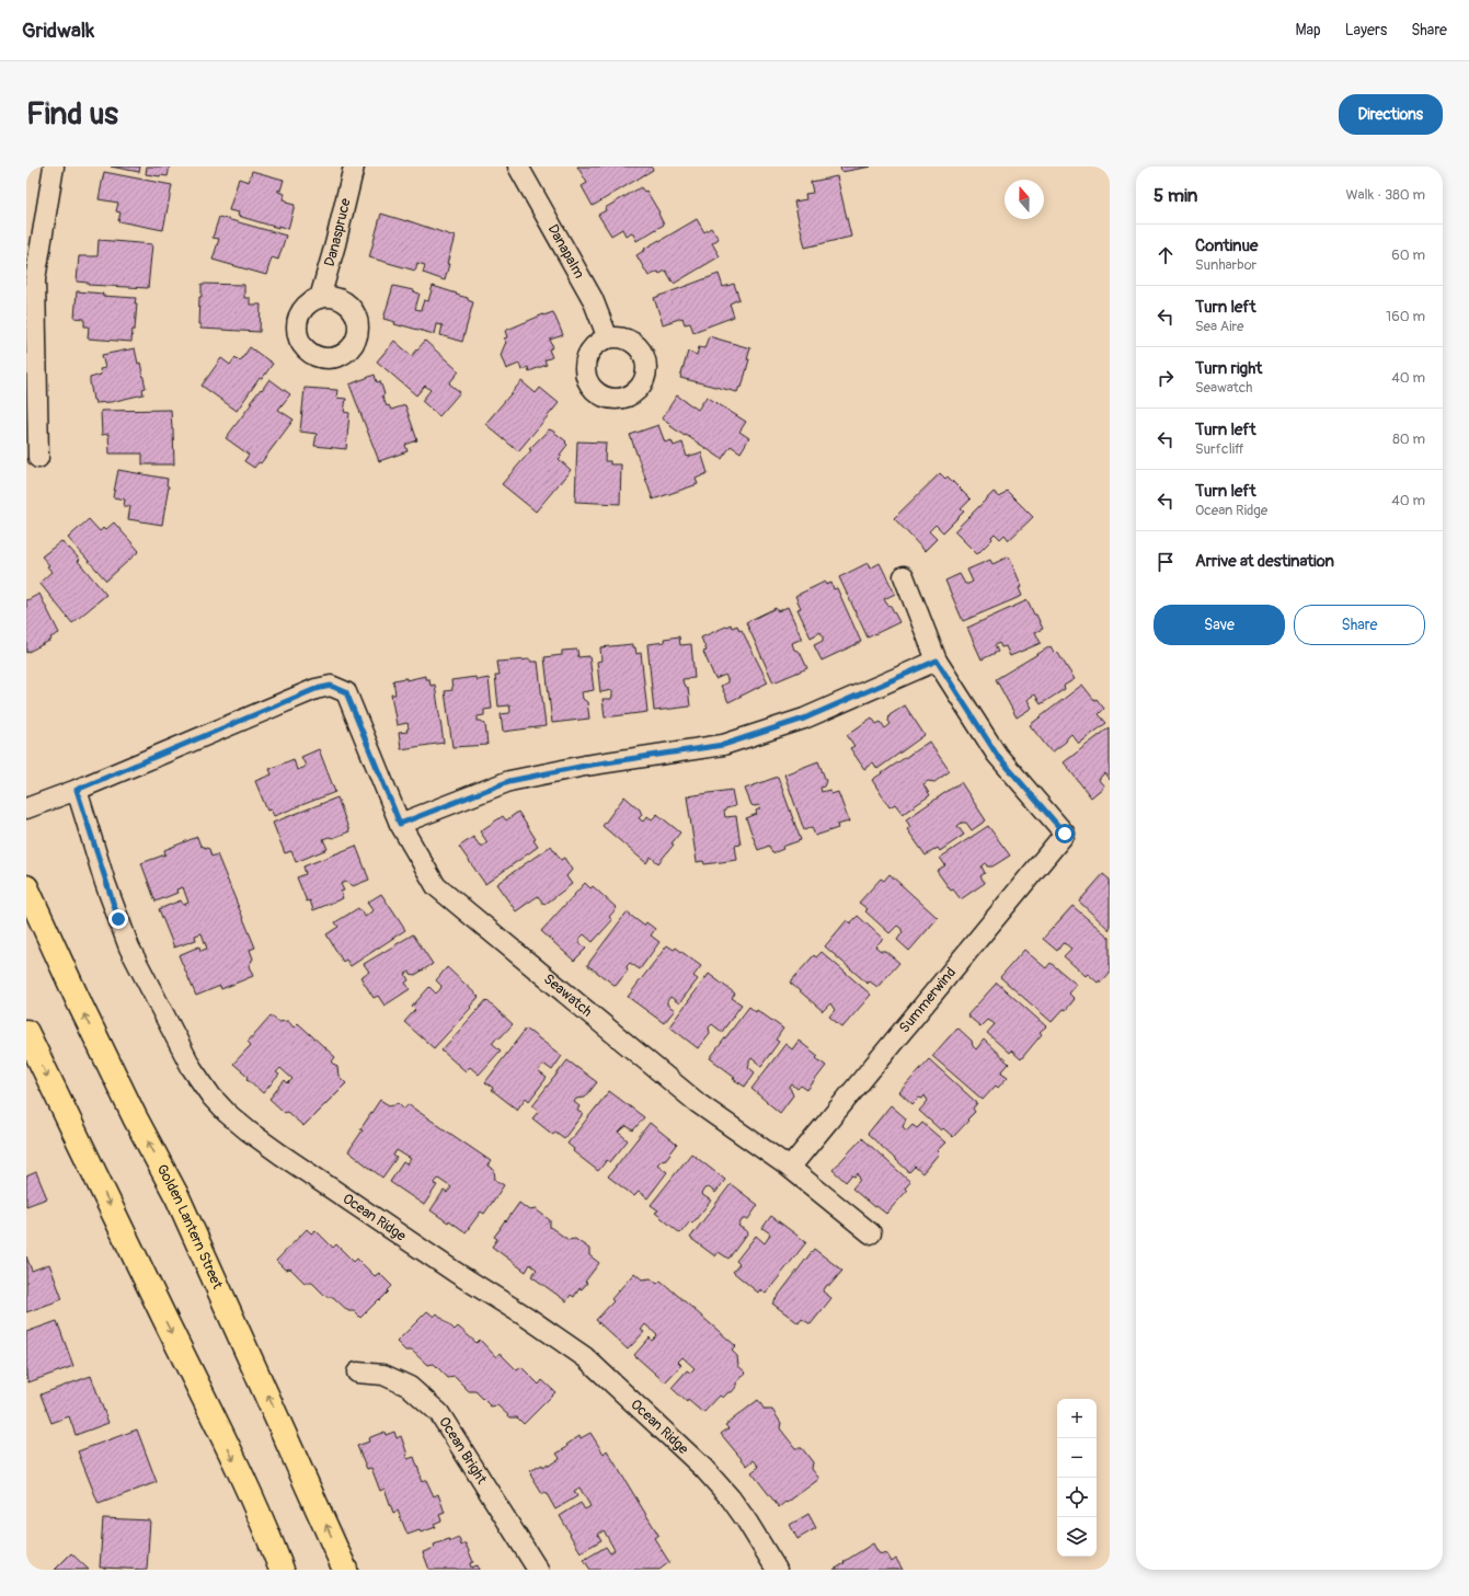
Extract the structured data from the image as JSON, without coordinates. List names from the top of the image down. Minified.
{"streets":{"main road":["Golden Lantern Street"],"street":["Danaspruce","Danapalm","Seawatch","Summerwind","Ocean Ridge","Ocean Bright"]},"crossings":[["Seawatch","Summerwind"],["Seawatch","Ocean Ridge"]],"north":"top","page":{"header":"Gridwalk","nav":["Map","Layers","Share"],"buttons":["Directions",["Save","Share"]],"title":"Find us","heading":["5 min","Walk · 380 m"],"list":[["Continue","Sunharbor","60 m"],["Turn left","Sea Aire","160 m"],["Turn right","Seawatch","40 m"],["Turn left","Surfcliff","80 m"],["Turn left","Ocean Ridge","40 m"],"Arrive at destination"],"map_buttons":["+","−"]}}
